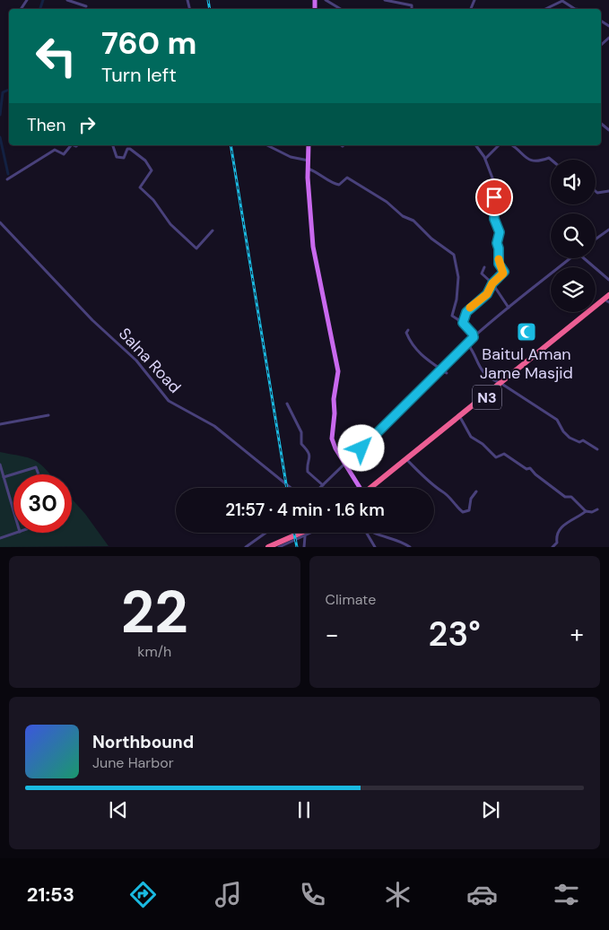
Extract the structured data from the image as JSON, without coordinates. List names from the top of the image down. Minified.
{"streets":{"highway":["N3"],"street":["Salna Road"]},"places":{"mosque":["Baitul Aman Jame Masjid"]},"page":{"turn":["760 m","Turn left"],"then":"Then","limit":"30","trip":"21:57 · 4 min · 1.6 km","tile":[["22","km/h"],"Climate"],"heat":["−","23°","+"],"song":["Northbound","June Harbor"],"tabs":"21:53"}}
